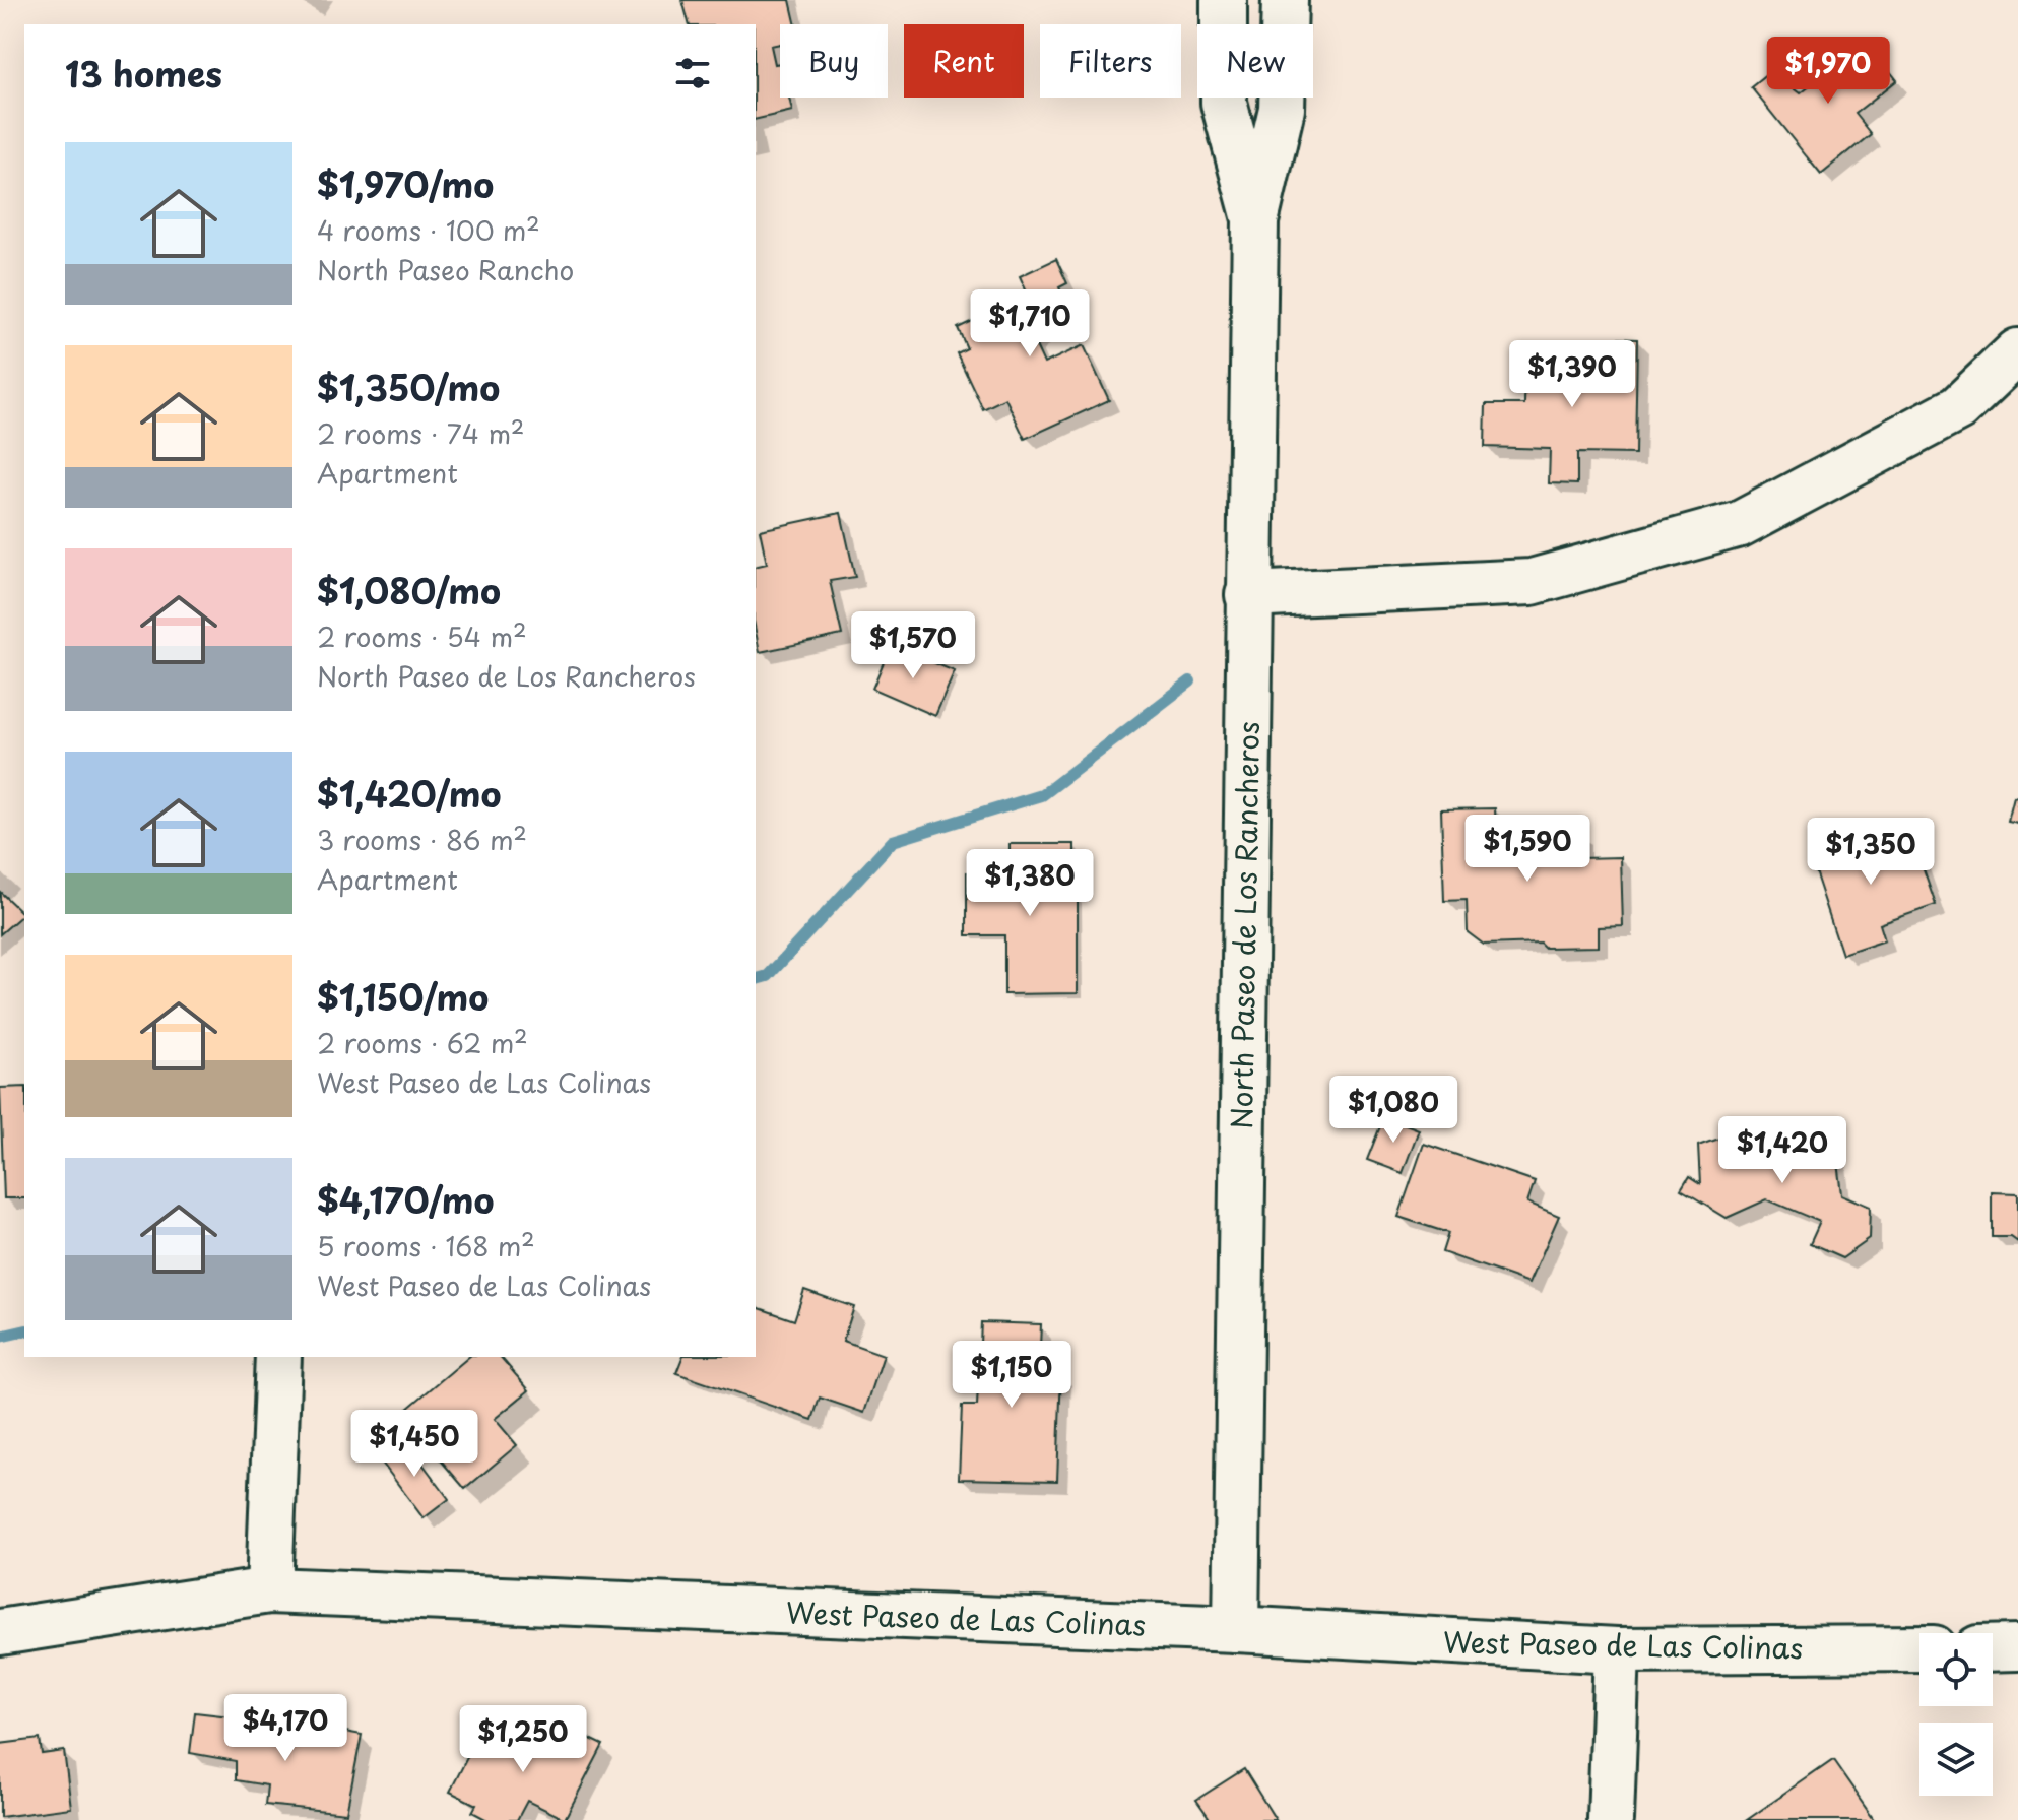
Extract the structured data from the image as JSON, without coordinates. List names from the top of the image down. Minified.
{"streets":{"street":["North Paseo de Los Rancheros","West Paseo de Las Colinas"]},"crossings":[["North Paseo de Los Rancheros","West Paseo de Las Colinas"]],"page":{"chip":["Buy","Rent","Filters","New"],"heading":"13 homes","price":["$1,970","$1,710","$1,390","$1,570","$1,590","$1,350","$1,380","$1,080","$1,420","$1,150","$1,450","$4,170","$1,250"],"list":[{"name":"$1,970/mo","note":"4 rooms · 100 m² · North Paseo Rancho"},{"name":"$1,350/mo","note":"2 rooms · 74 m² · Apartment"},{"name":"$1,080/mo","note":"2 rooms · 54 m² · North Paseo de Los Rancheros"},{"name":"$1,420/mo","note":"3 rooms · 86 m² · Apartment"},{"name":"$1,150/mo","note":"2 rooms · 62 m² · West Paseo de Las Colinas"},{"name":"$4,170/mo","note":"5 rooms · 168 m² · West Paseo de Las Colinas"}]}}
